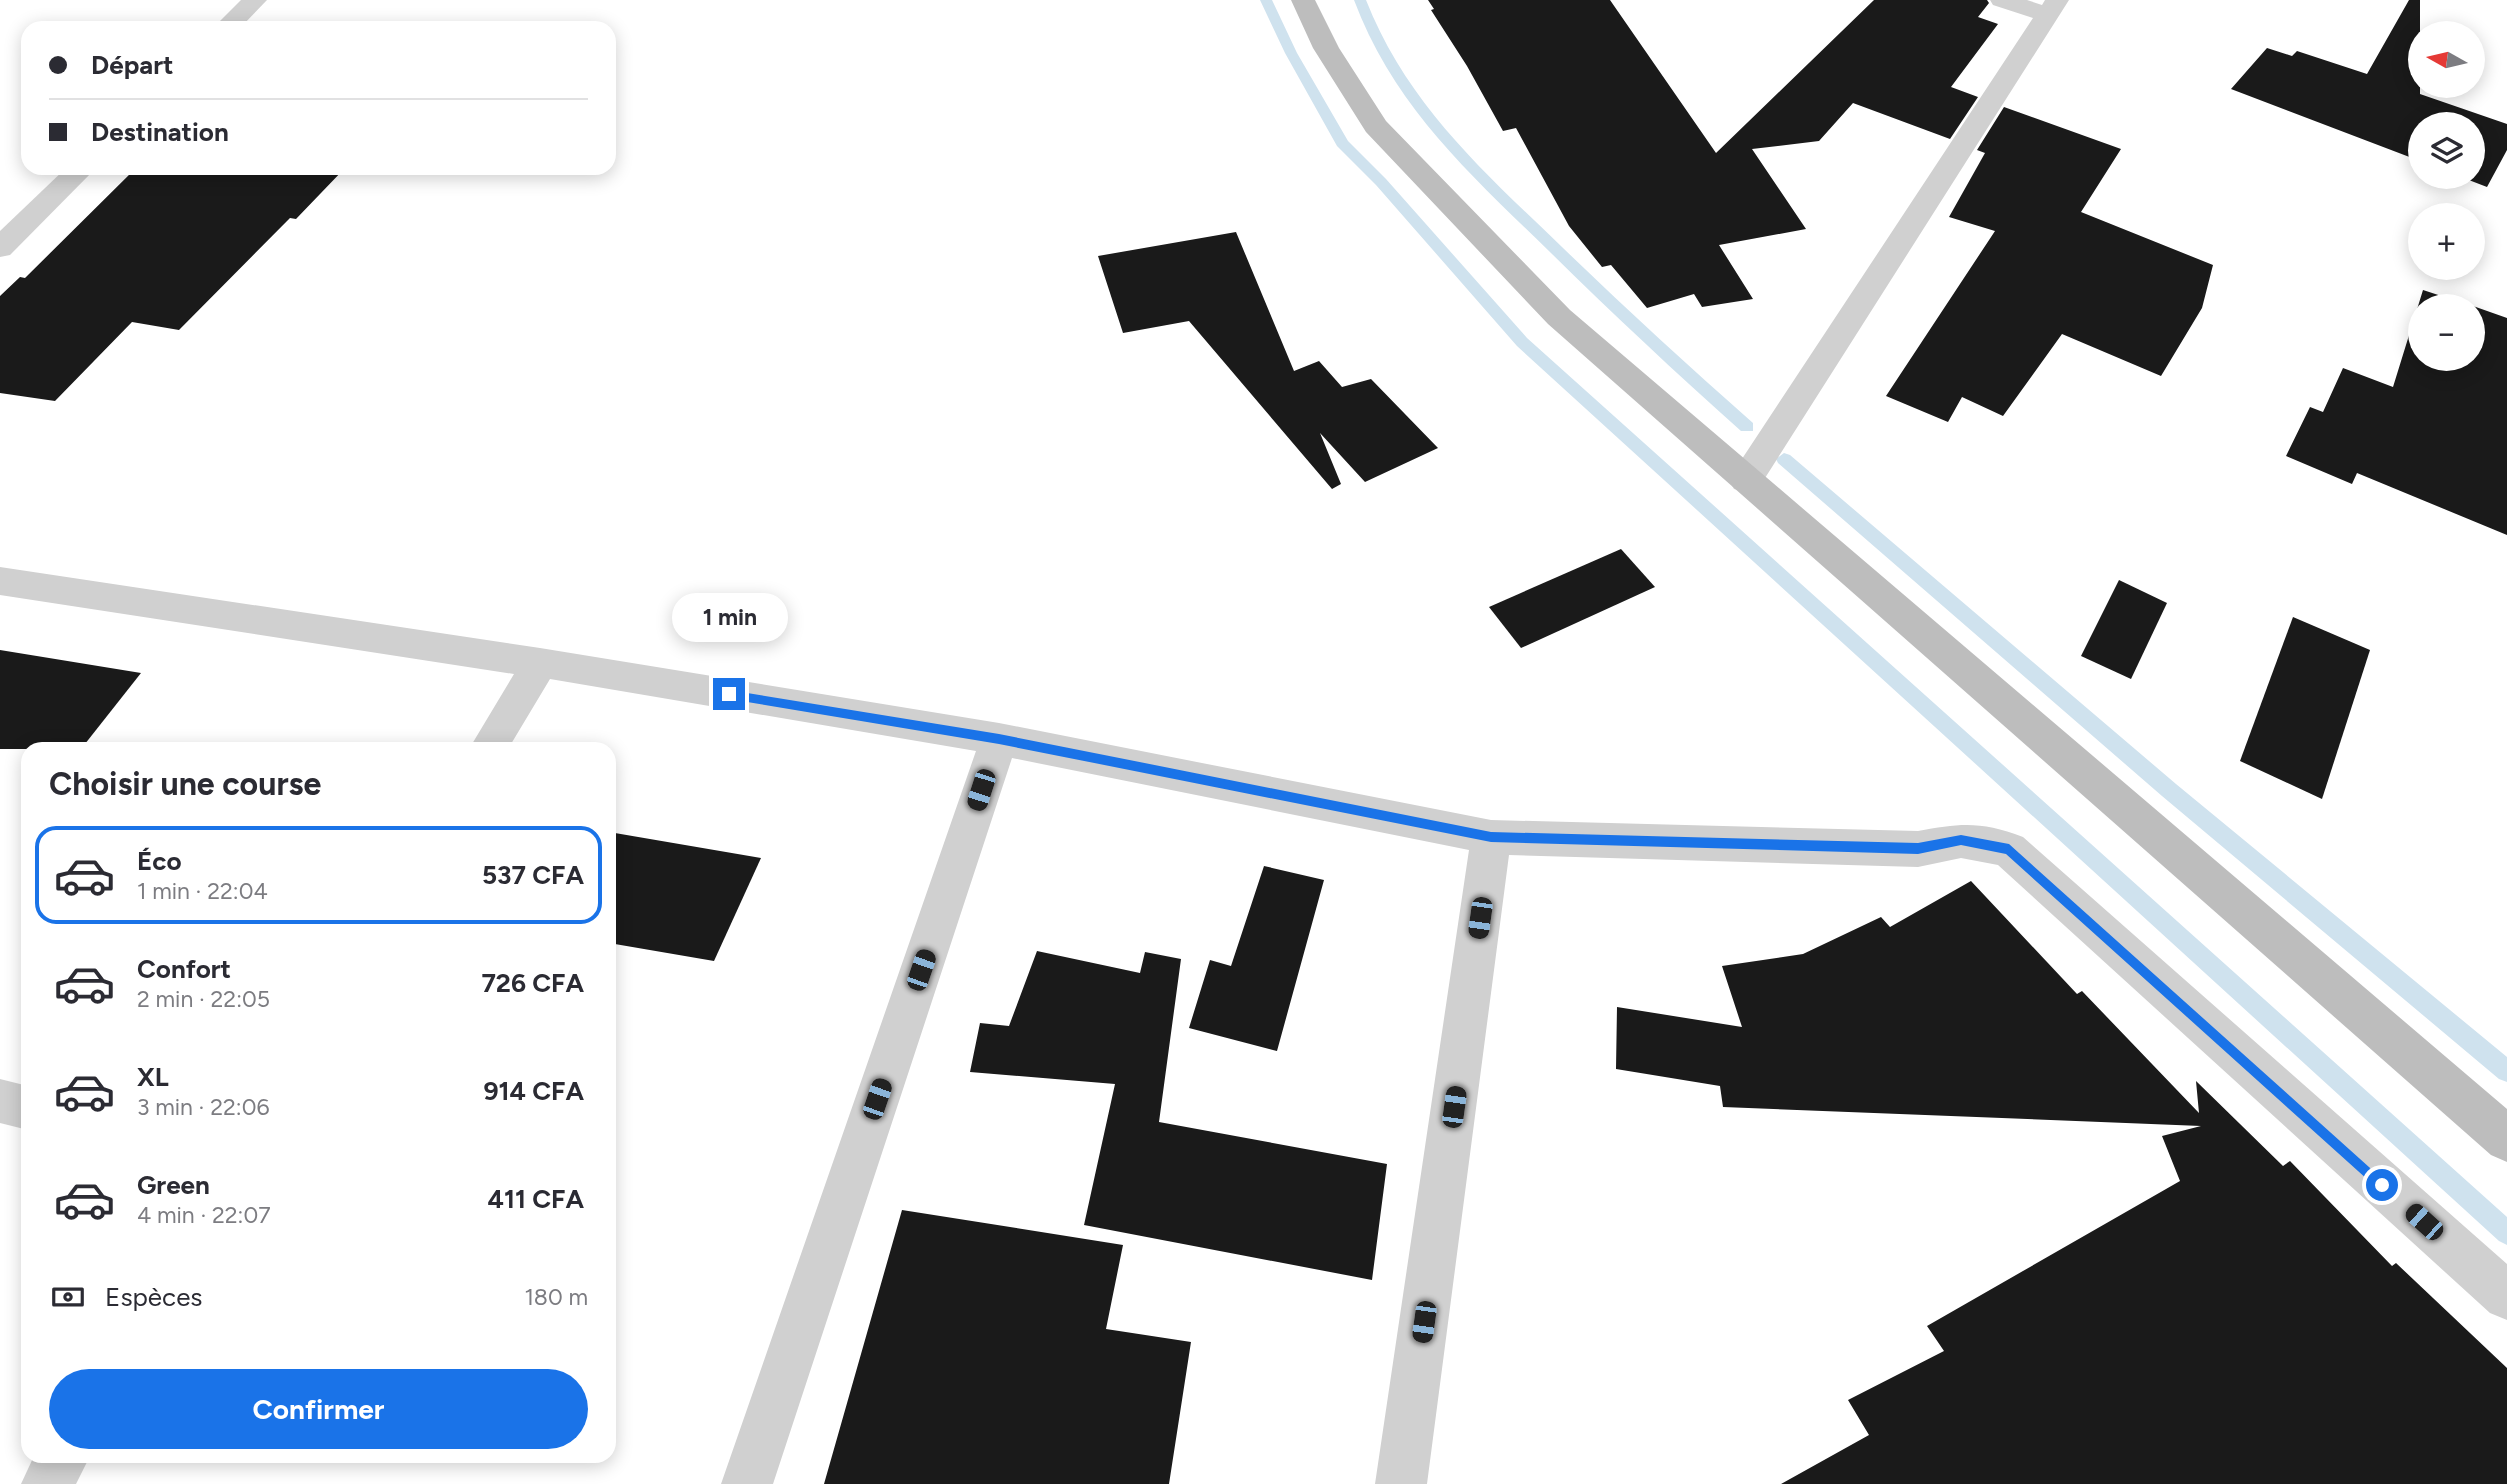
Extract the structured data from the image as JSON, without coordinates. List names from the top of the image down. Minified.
{"north":"left","page":{"map_buttons":["+","−"],"banner":["Départ","Destination"],"bubble":"1 min","heading":"Choisir une course","list":[{"name":"Éco","note":"1 min · 22:04","value":"537 CFA"},{"name":"Confort","note":"2 min · 22:05","value":"726 CFA"},{"name":"XL","note":"3 min · 22:06","value":"914 CFA"},{"name":"Green","note":"4 min · 22:07","value":"411 CFA"}],"pay":["Espèces","180 m"],"buttons":"Confirmer"}}
